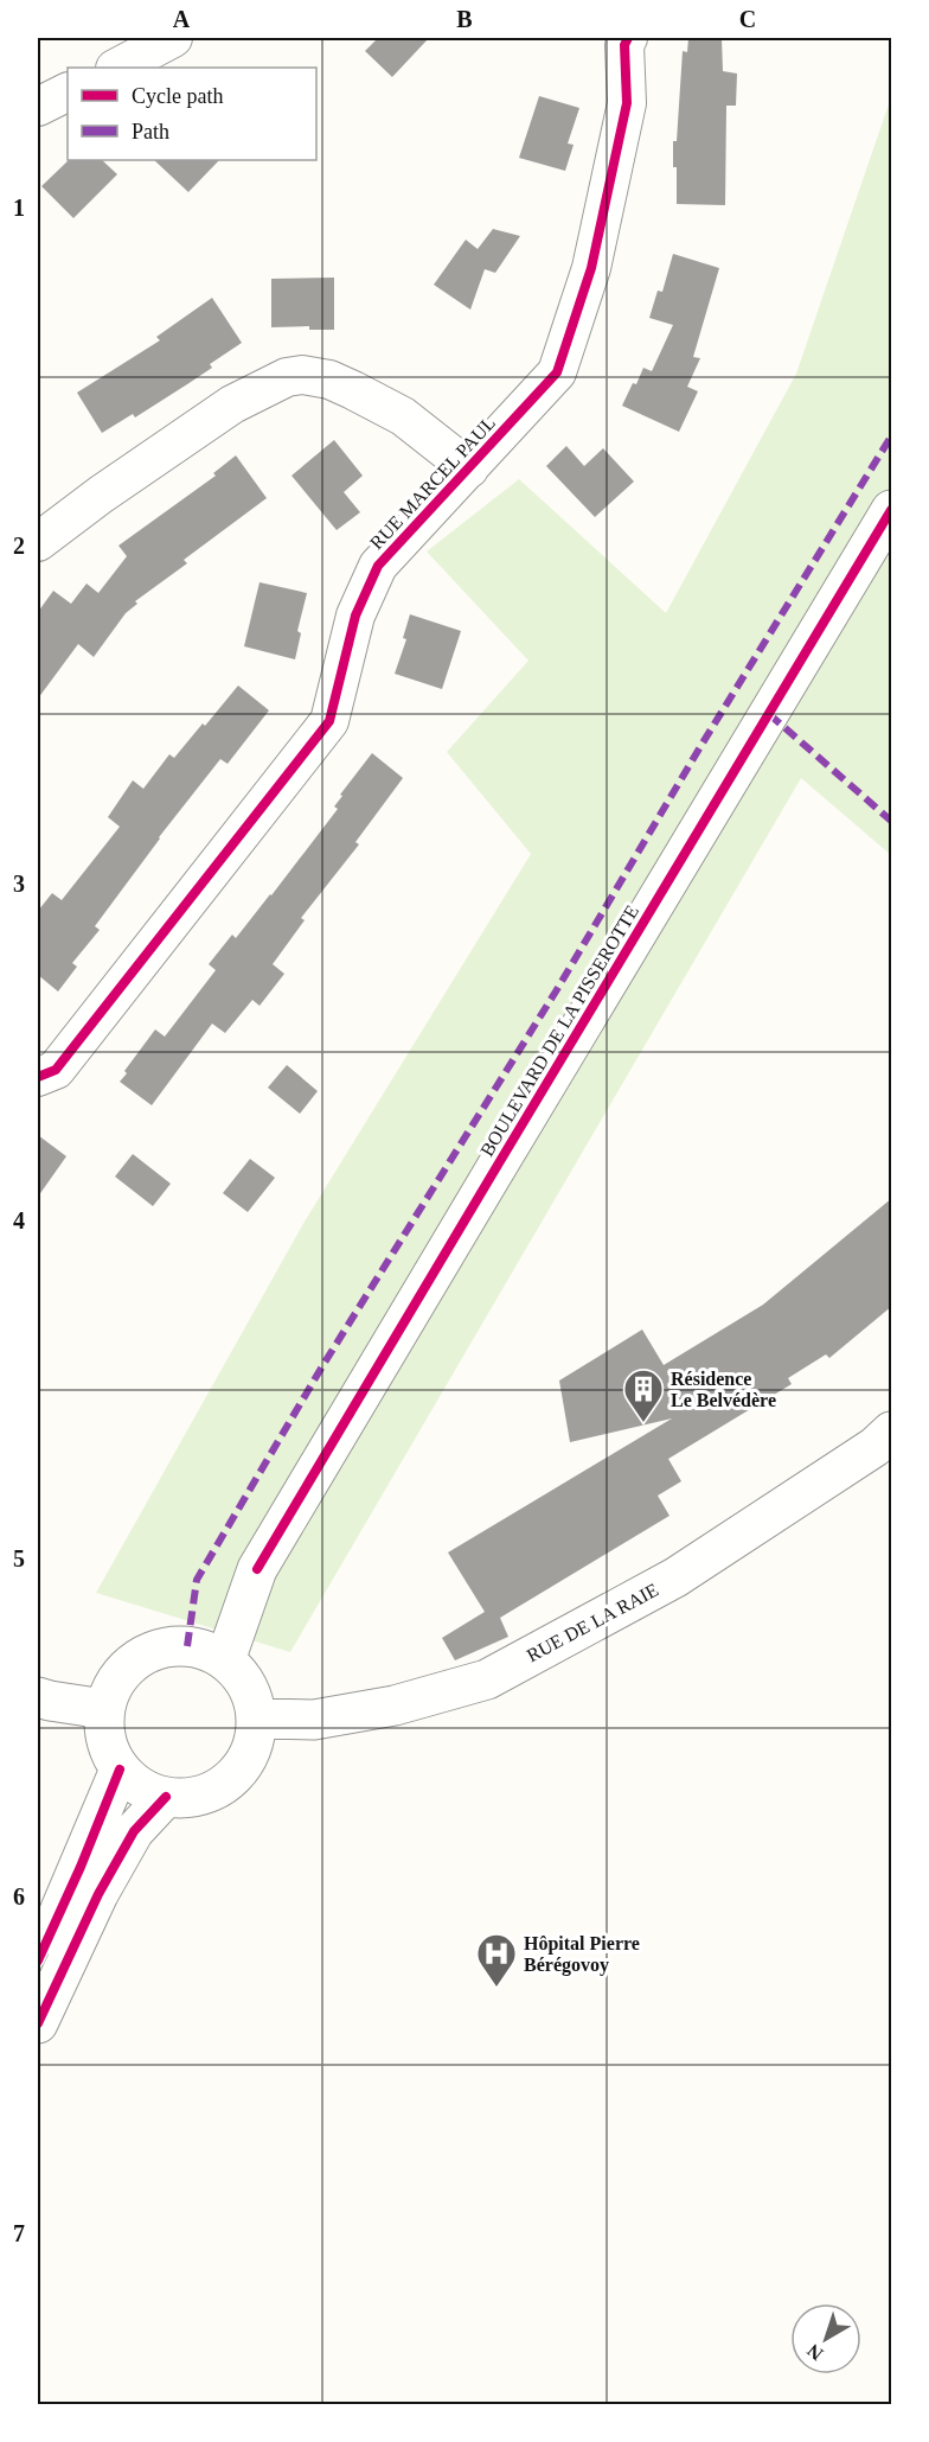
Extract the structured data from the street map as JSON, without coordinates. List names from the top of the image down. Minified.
{"streets":{"street":["RUE MARCEL PAUL","BOULEVARD DE LA PISSEROTTE","RUE DE LA RAIE"]},"crossings":[["BOULEVARD DE LA PISSEROTTE","RUE DE LA RAIE"]],"places":{"building":["Résidence Le Belvédère"],"hospital":["Hôpital Pierre Bérégovoy"]},"legend":["Cycle path","Path"],"north":"bottom left","grid":{"columns":["A","B","C"],"rows":["1","2","3","4","5","6","7"]}}
